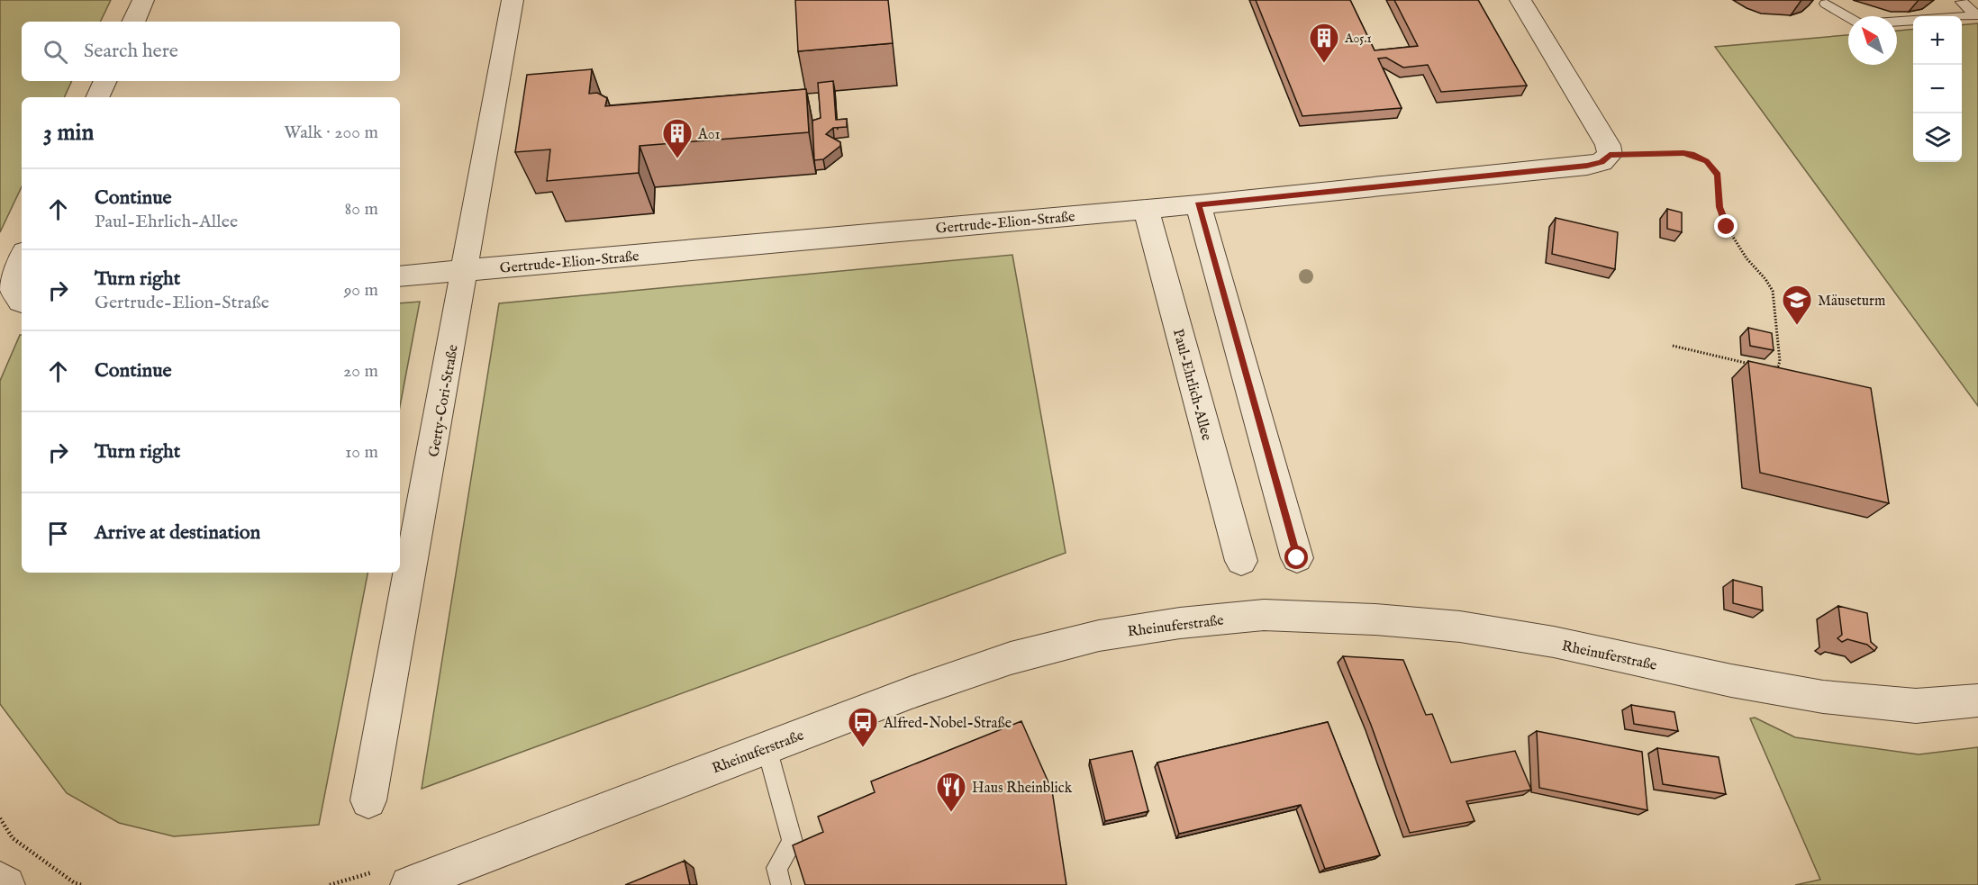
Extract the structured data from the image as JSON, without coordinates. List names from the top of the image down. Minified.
{"streets":{"street":["Gertrude-Elion-Straße","Paul-Ehrlich-Allee","Gerty-Cori-Straße","Rheinuferstraße"]},"crossings":[["Gertrude-Elion-Straße","Paul-Ehrlich-Allee"],["Gertrude-Elion-Straße","Gerty-Cori-Straße"]],"places":{"building":["A05.1","A01"],"school or university":["Mäuseturm"],"bus stop":["Alfred-Nobel-Straße"],"restaurant":["Haus Rheinblick"]},"north":"top left","page":{"map_buttons":["+","−"],"search":"Search here","heading":["3 min","Walk · 200 m"],"list":[["Continue","Paul-Ehrlich-Allee","80 m"],["Turn right","Gertrude-Elion-Straße","90 m"],["Continue","20 m"],["Turn right","10 m"],"Arrive at destination"]}}
